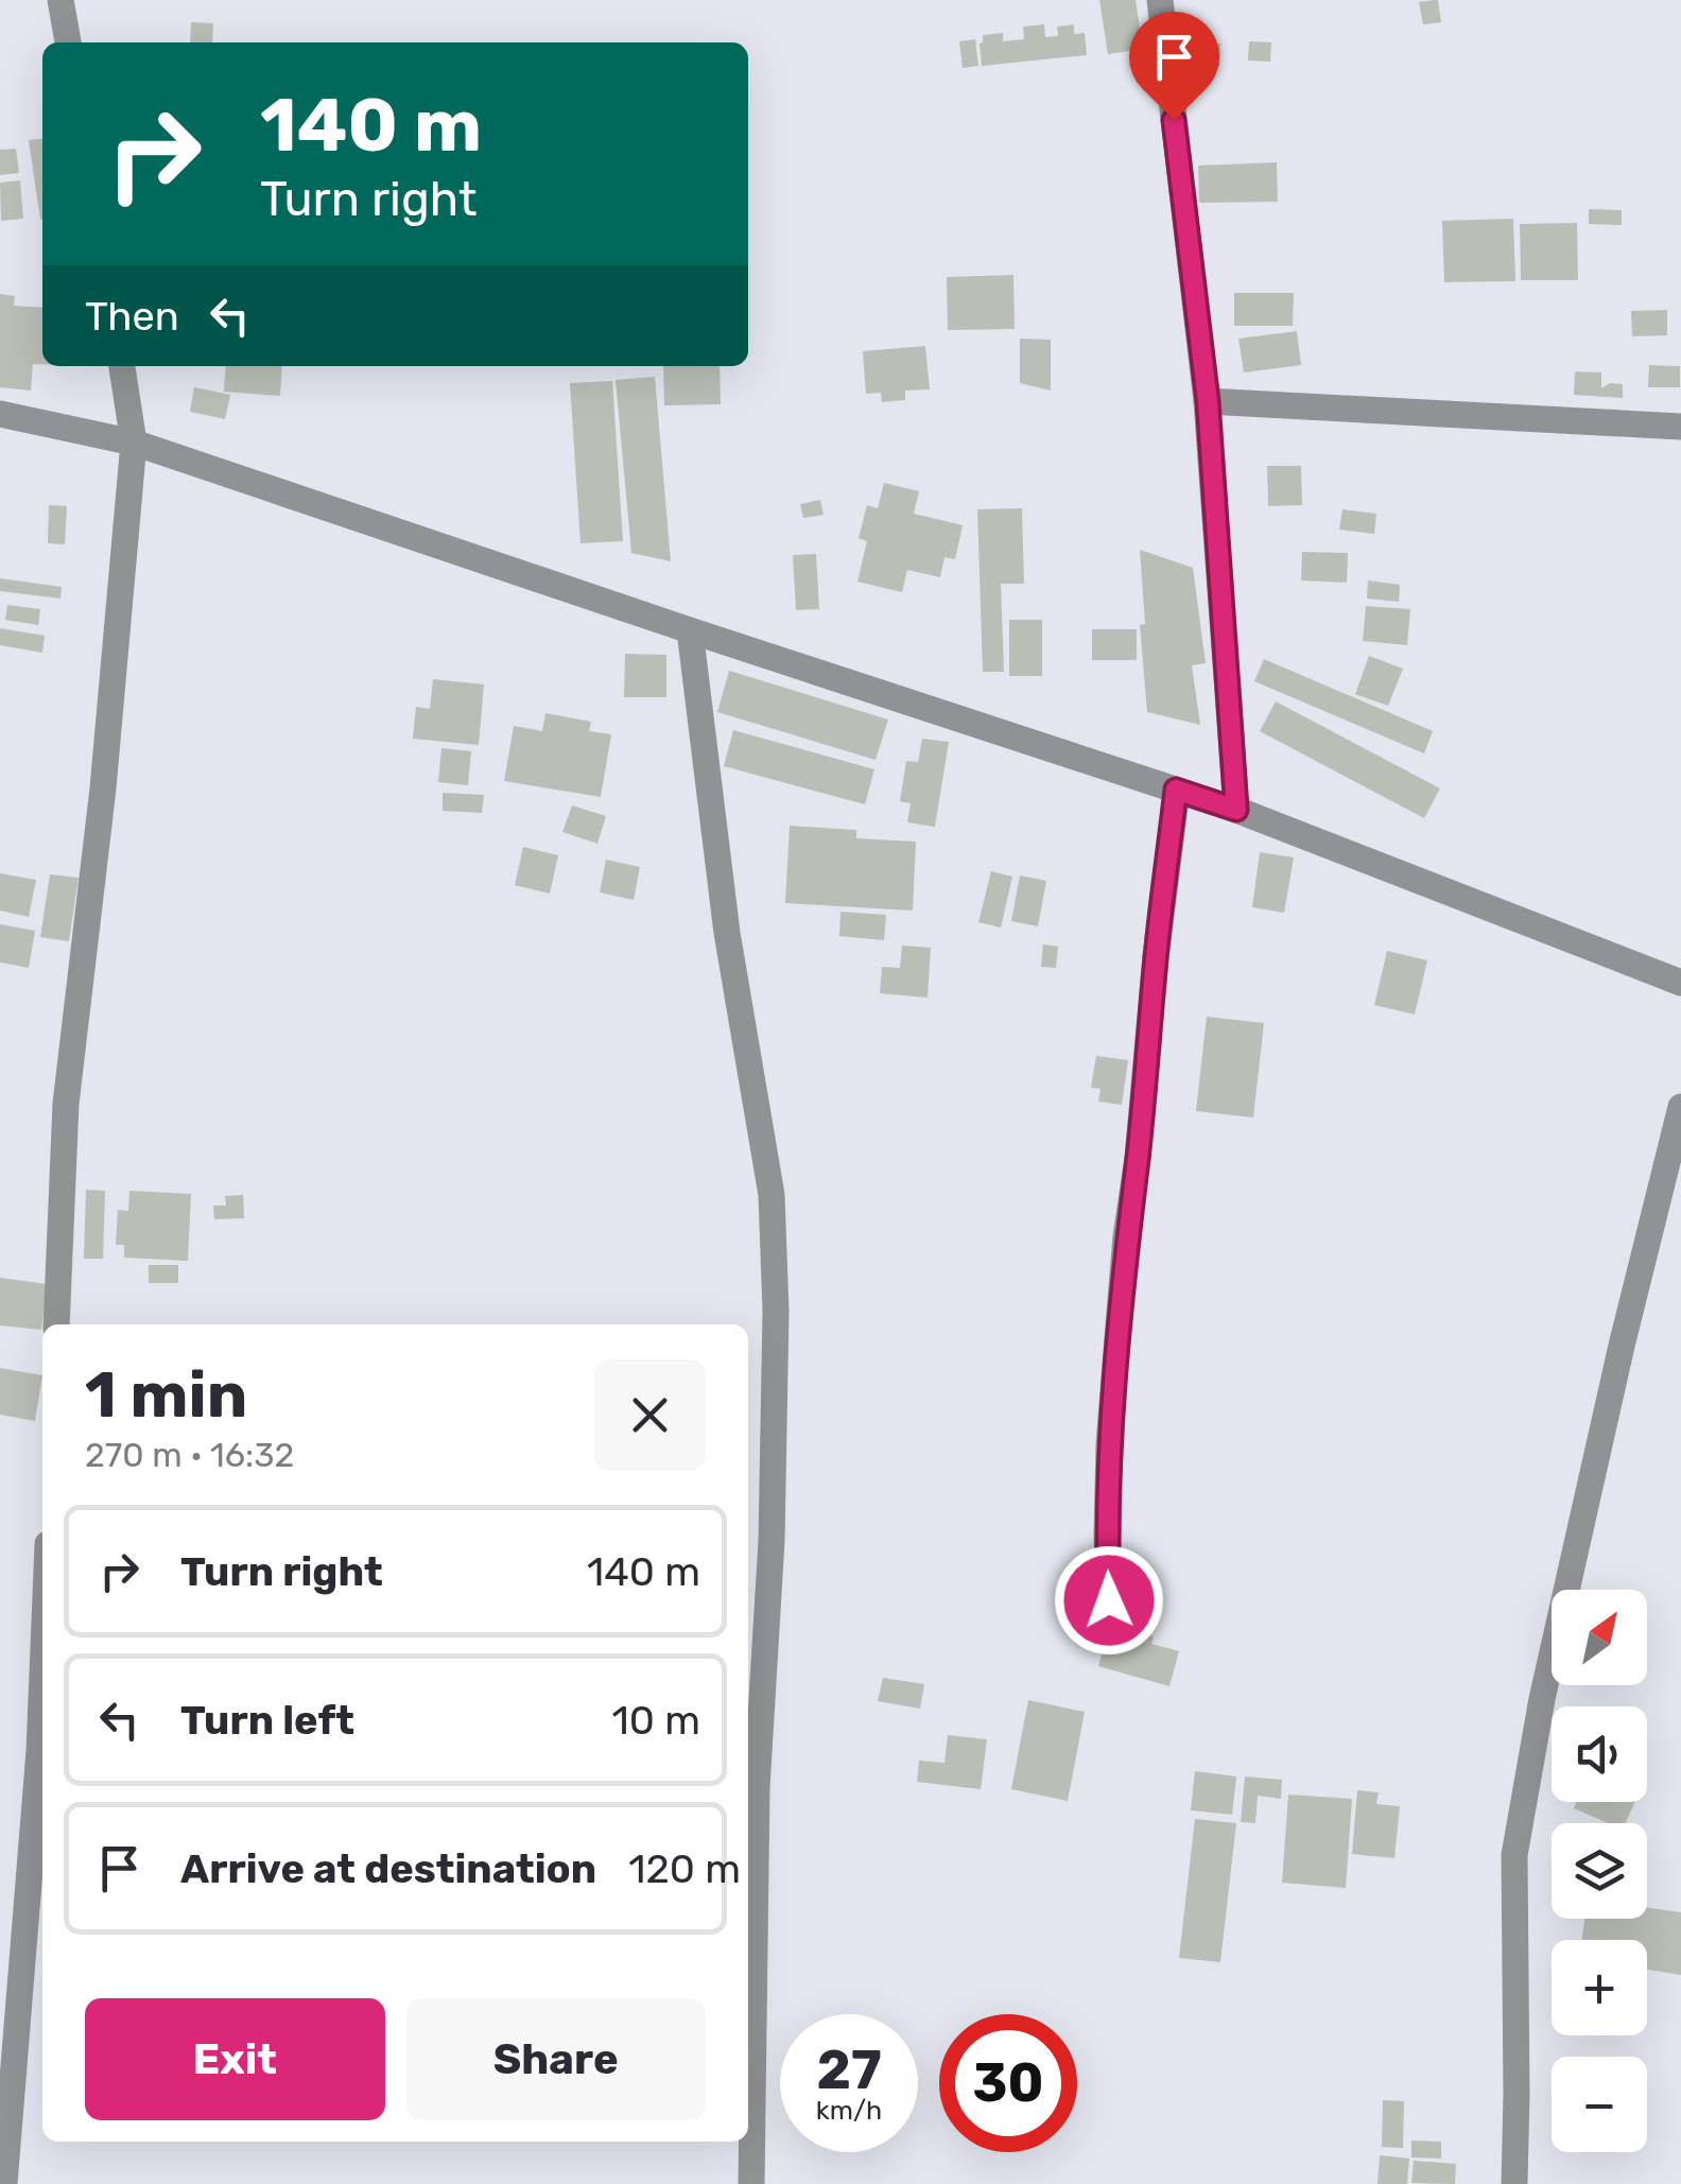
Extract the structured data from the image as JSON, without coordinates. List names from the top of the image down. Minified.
{"north":"top right","page":{"turn":["140 m","Turn right"],"then":"Then","heading":["1 min","270 m · 16:32"],"list":[{"name":"Turn right","value":"140 m"},{"name":"Turn left","value":"10 m"},{"name":"Arrive at destination","value":"120 m"}],"map_buttons":["+","−"],"buttons":["Exit","Share"],"speed":"27 km/h","limit":"30"}}
